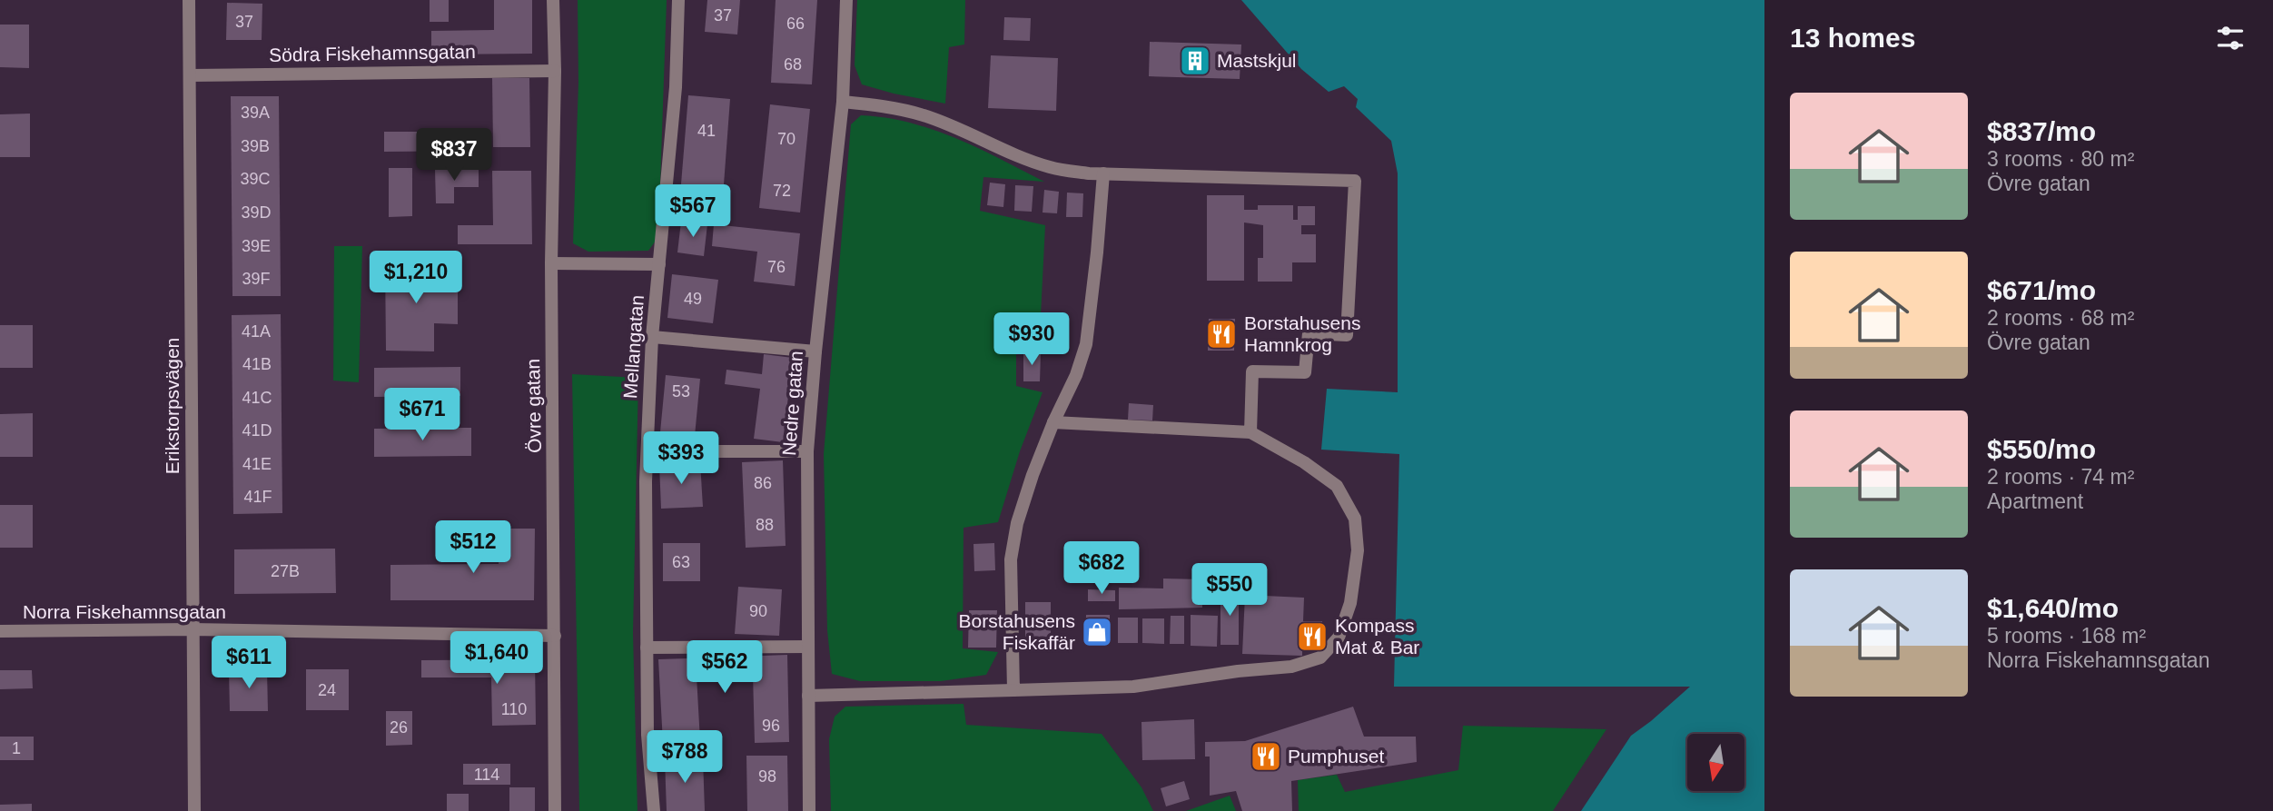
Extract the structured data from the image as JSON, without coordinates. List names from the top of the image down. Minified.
{"streets":{"street":["Södra Fiskehamnsgatan","Mellangatan","Nedre gatan","Erikstorpsvägen","Övre gatan","Norra Fiskehamnsgatan"]},"crossings":[["Södra Fiskehamnsgatan","Erikstorpsvägen"],["Södra Fiskehamnsgatan","Övre gatan"],["Erikstorpsvägen","Norra Fiskehamnsgatan"],["Övre gatan","Norra Fiskehamnsgatan"]],"places":{"building":["Mastskjul"],"restaurant":["Borstahusens Hamnkrog","Kompass Mat & Bar","Pumphuset"],"shop":["Borstahusens Fiskaffär"]},"house_numbers":["37","37","66","68","39A","41","70","39B","39C","72","39D","39E","76","39F","49","41A","41B","53","41C","41D","41E","86","41F","88","63","27B","90","24","110","96","26","1","114","98"],"north":"bottom","page":{"heading":"13 homes","list":[{"name":"$837/mo","note":"3 rooms · 80 m² · Övre gatan"},{"name":"$671/mo","note":"2 rooms · 68 m² · Övre gatan"},{"name":"$550/mo","note":"2 rooms · 74 m² · Apartment"},{"name":"$1,640/mo","note":"5 rooms · 168 m² · Norra Fiskehamnsgatan"}],"price":["$837","$567","$1,210","$930","$671","$393","$512","$682","$550","$1,640","$611","$562","$788"]}}
